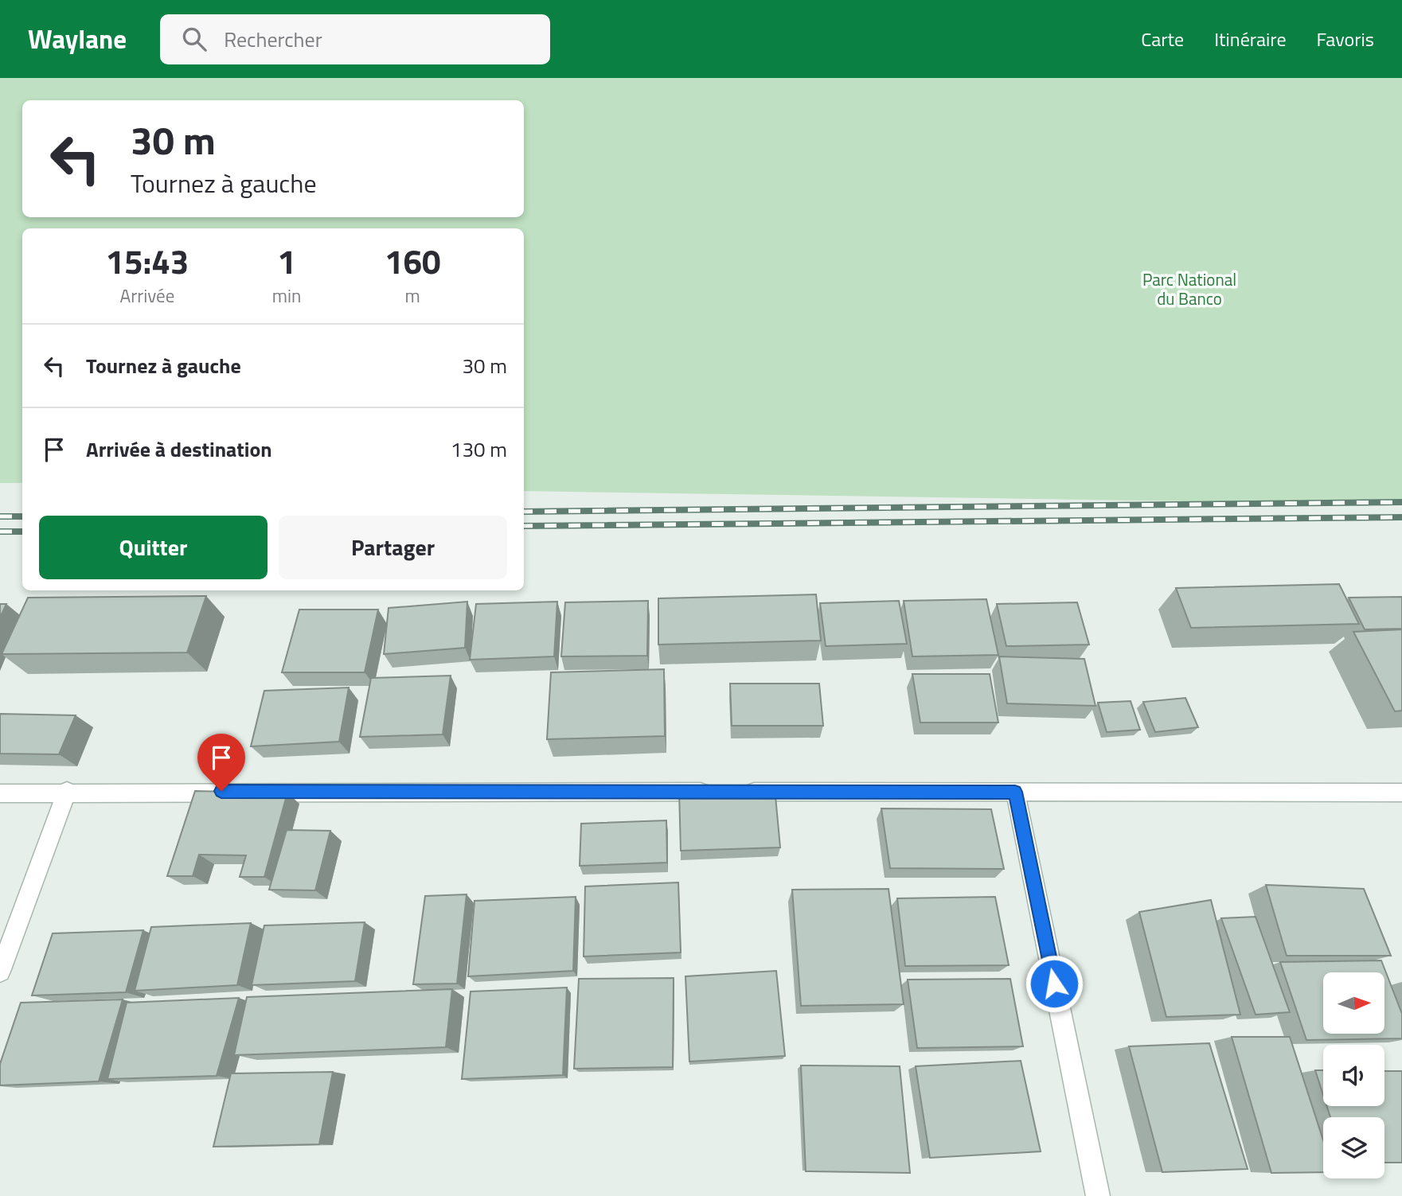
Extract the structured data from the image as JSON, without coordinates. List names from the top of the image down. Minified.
{"parks":["Parc National du Banco"],"north":"right","page":{"header":"Waylane","search":"Rechercher","nav":["Carte","Itinéraire","Favoris"],"turn":["30 m","Tournez à gauche"],"eta":["15:43","Arrivée","1","min","160","m"],"list":[{"name":"Tournez à gauche","value":"30 m"},{"name":"Arrivée à destination","value":"130 m"}],"buttons":["Quitter","Partager"]}}
